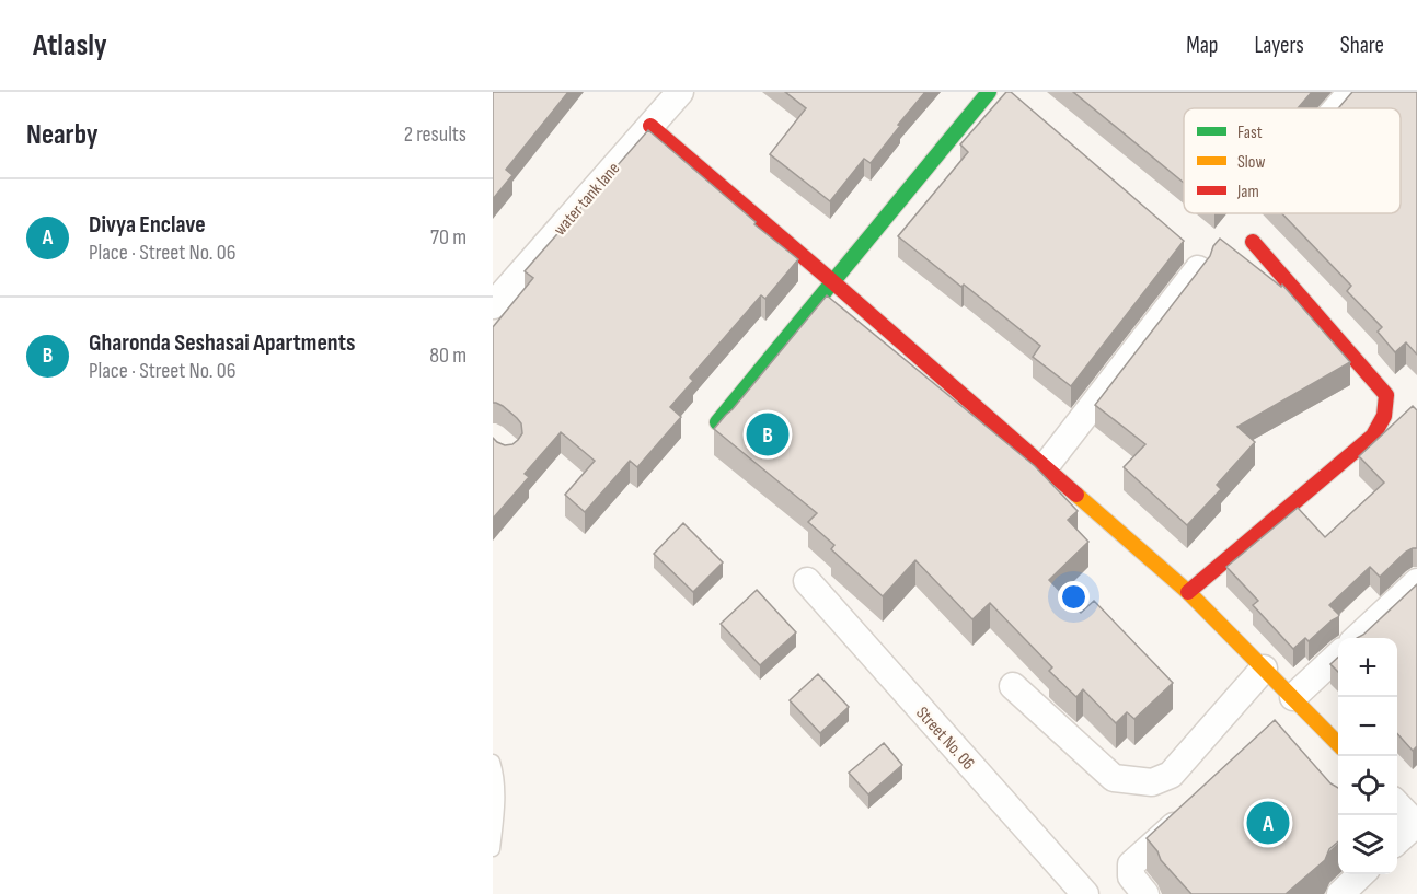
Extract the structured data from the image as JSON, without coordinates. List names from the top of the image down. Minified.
{"streets":{"street":["water tank lane","Street No. 06"]},"legend":["Fast","Slow","Jam"],"page":{"header":"Atlasly","nav":["Map","Layers","Share"],"heading":["Nearby","2 results"],"list":[{"mark":"A","name":"Divya Enclave","note":"Place · Street No. 06","value":"70 m"},{"mark":"B","name":"Gharonda Seshasai Apartments","note":"Place · Street No. 06","value":"80 m"}],"pins":["B","A"],"map_buttons":["+","−"]}}
